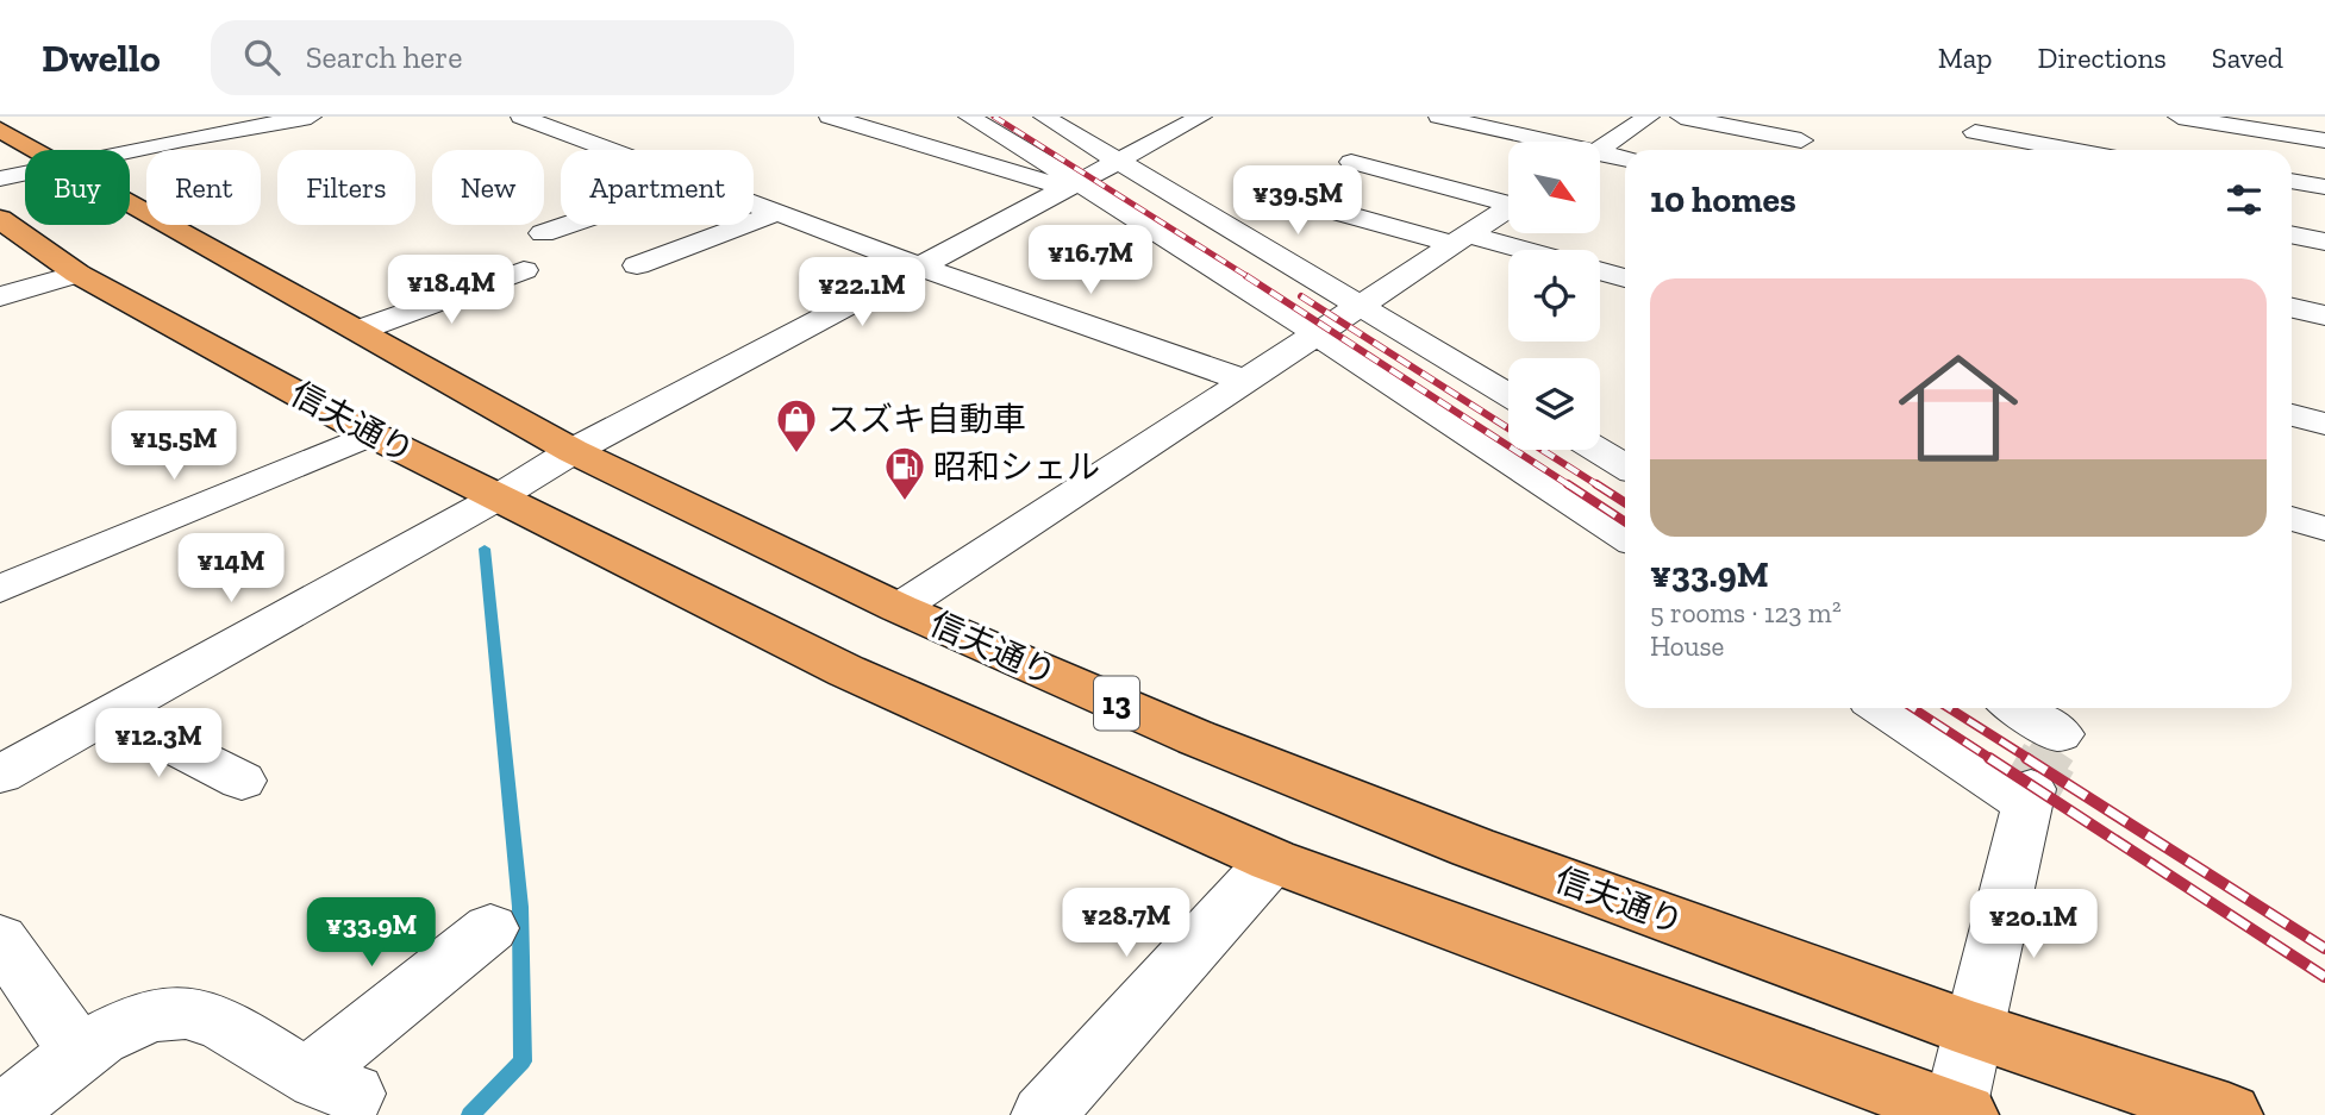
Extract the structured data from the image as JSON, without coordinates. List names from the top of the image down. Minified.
{"streets":{"highway":["信夫通り","13"]},"places":{"shop":["スズキ自動車"],"fuel station":["昭和シェル"]},"north":"bottom right","page":{"header":"Dwello","search":"Search here","nav":["Map","Directions","Saved"],"chip":["Buy","Rent","Filters","New","Apartment"],"heading":"10 homes","price":["¥39.5M","¥16.7M","¥18.4M","¥22.1M","¥15.5M","¥14M","¥12.3M","¥28.7M","¥20.1M","¥33.9M"],"list":[{"name":"¥33.9M","note":"5 rooms · 123 m² · House"}]}}
